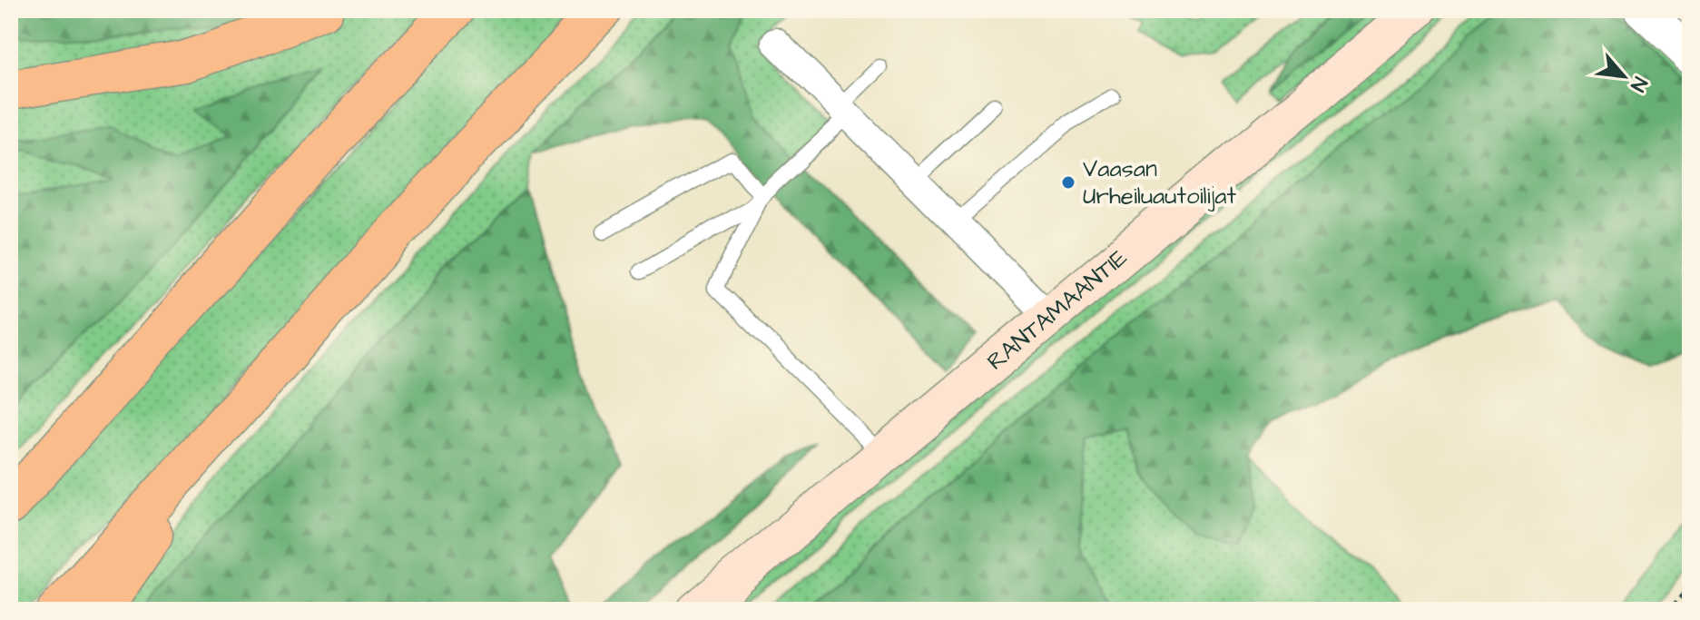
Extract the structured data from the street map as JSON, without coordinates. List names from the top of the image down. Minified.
{"streets":{"main road":["RANTAMAANTIE"]},"places":["Vaasan Urheiluautoilijat"],"north":"bottom right"}
